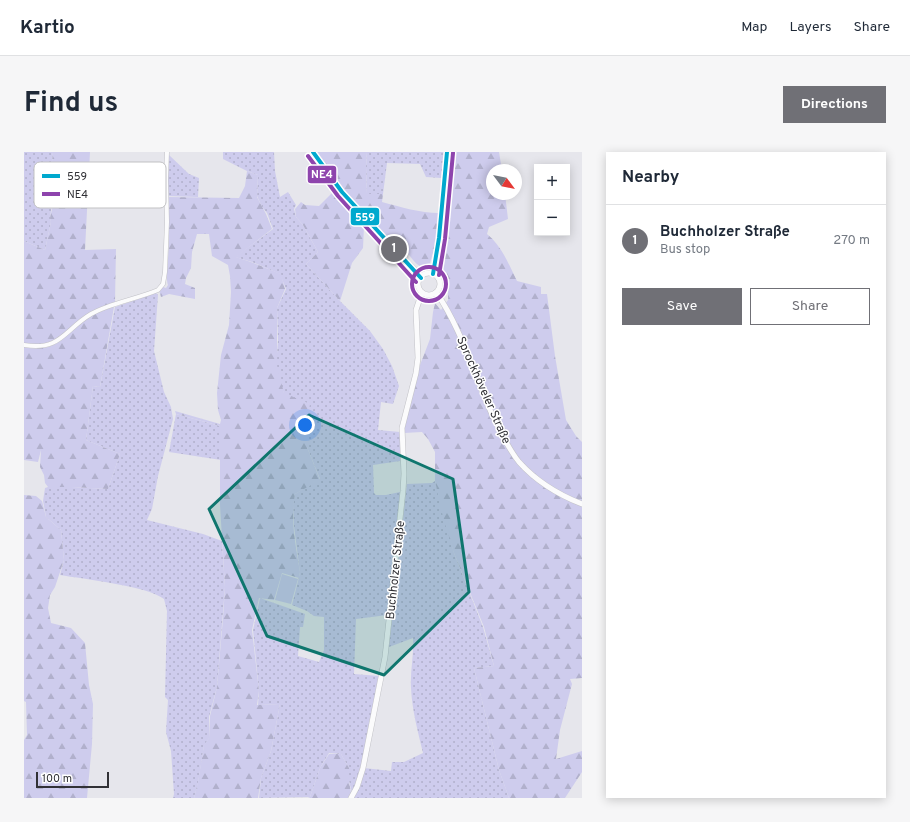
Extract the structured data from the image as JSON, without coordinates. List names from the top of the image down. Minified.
{"streets":{"street":["Sprockhöveler Straße","Buchholzer Straße"]},"crossings":[["Sprockhöveler Straße","Buchholzer Straße"]],"lines":["transit line 559","transit line NE4"],"legend":["559","NE4"],"scale_bar":"100 m","north":"bottom right","page":{"header":"Kartio","nav":["Map","Layers","Share"],"title":"Find us","buttons":["Directions",["Save","Share"]],"heading":"Nearby","map_buttons":["+","−"],"list":[{"mark":"1","name":"Buchholzer Straße","note":"Bus stop","value":"270 m"}],"pins":"1","scale":"100 m"}}
